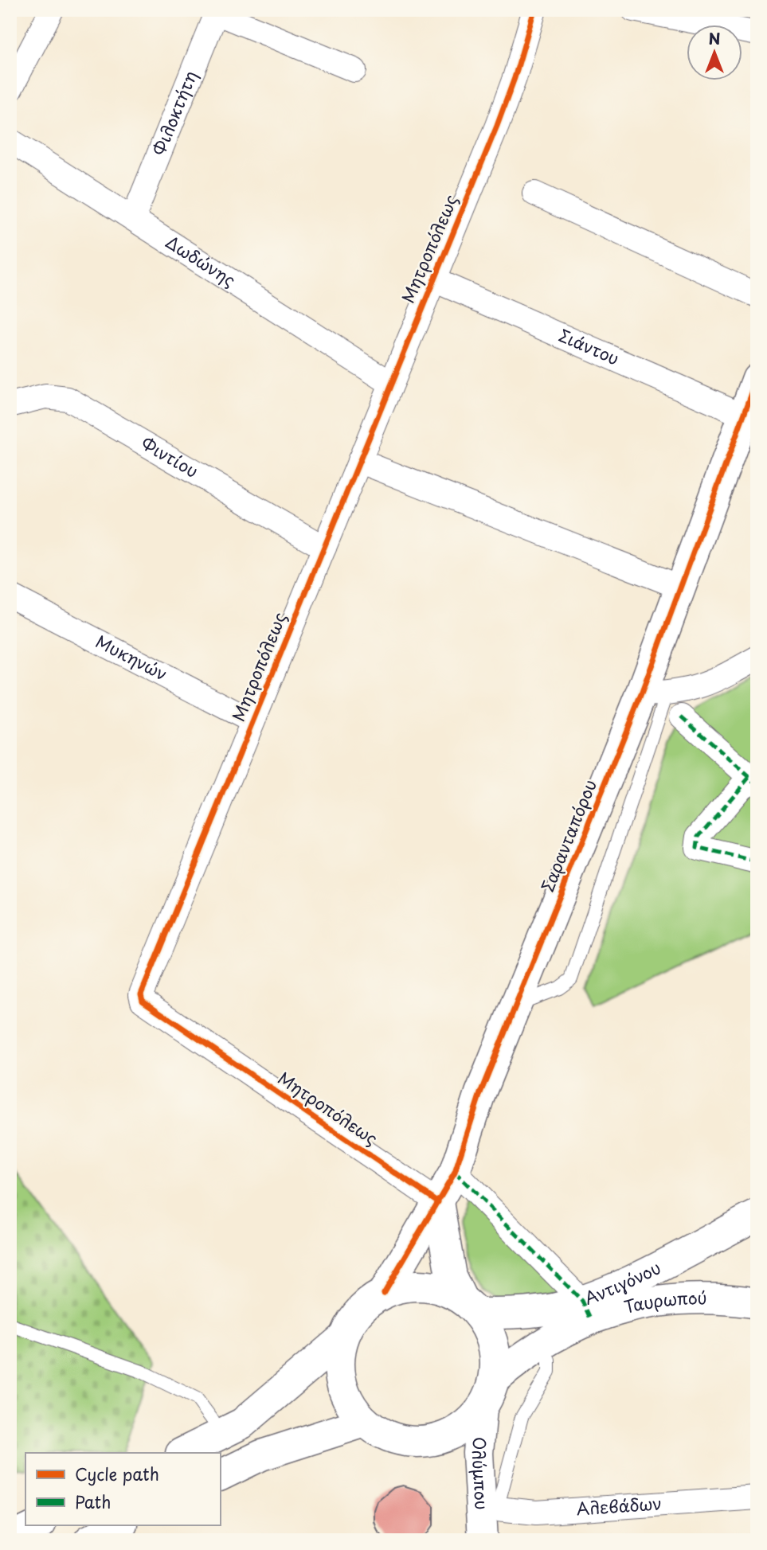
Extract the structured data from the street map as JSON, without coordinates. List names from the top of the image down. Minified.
{"streets":{"main road":["Σαρανταπόρου","Αντιγόνου","Ταυρωπού","Ολύμπου"],"street":["Φιλοκτήτη","Μητροπόλεως","Δωδώνης","Σιάντου","Φιντίου","Μυκηνών","Αλεβάδων"]},"crossings":[["Φιλοκτήτη","Δωδώνης"],["Μητροπόλεως","Δωδώνης"],["Μητροπόλεως","Σιάντου"],["Μητροπόλεως","Φιντίου"],["Μητροπόλεως","Μυκηνών"],["Μητροπόλεως","Σαρανταπόρου"],["Σιάντου","Σαρανταπόρου"],["Σαρανταπόρου","Αντιγόνου"],["Σαρανταπόρου","Ταυρωπού"],["Σαρανταπόρου","Ολύμπου"],["Αντιγόνου","Ταυρωπού"],["Αντιγόνου","Ολύμπου"],["Ταυρωπού","Ολύμπου"],["Ολύμπου","Αλεβάδων"]],"legend":["Cycle path","Path"],"north":"top"}
